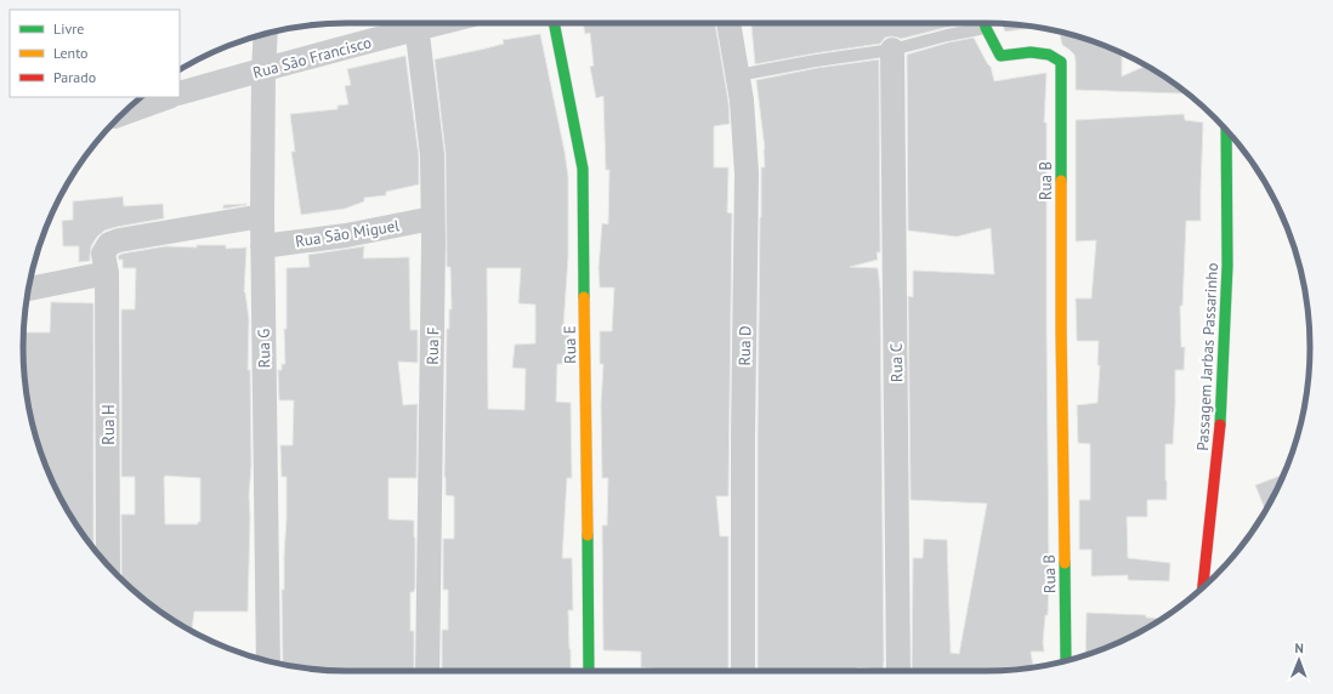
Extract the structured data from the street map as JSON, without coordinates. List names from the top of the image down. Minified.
{"streets":{"street":["Rua São Francisco","Rua B","Rua São Miguel","Rua E","Rua F","Rua D","Rua G","Passagem Jarbas Passarinho","Rua C","Rua H"]},"crossings":[["Rua São Francisco","Rua G"],["Rua B","Rua D"],["Rua B","Rua C"],["Rua São Miguel","Rua F"],["Rua São Miguel","Rua G"],["Rua G","Rua H"]],"legend":["Livre","Lento","Parado"],"north":"top"}
